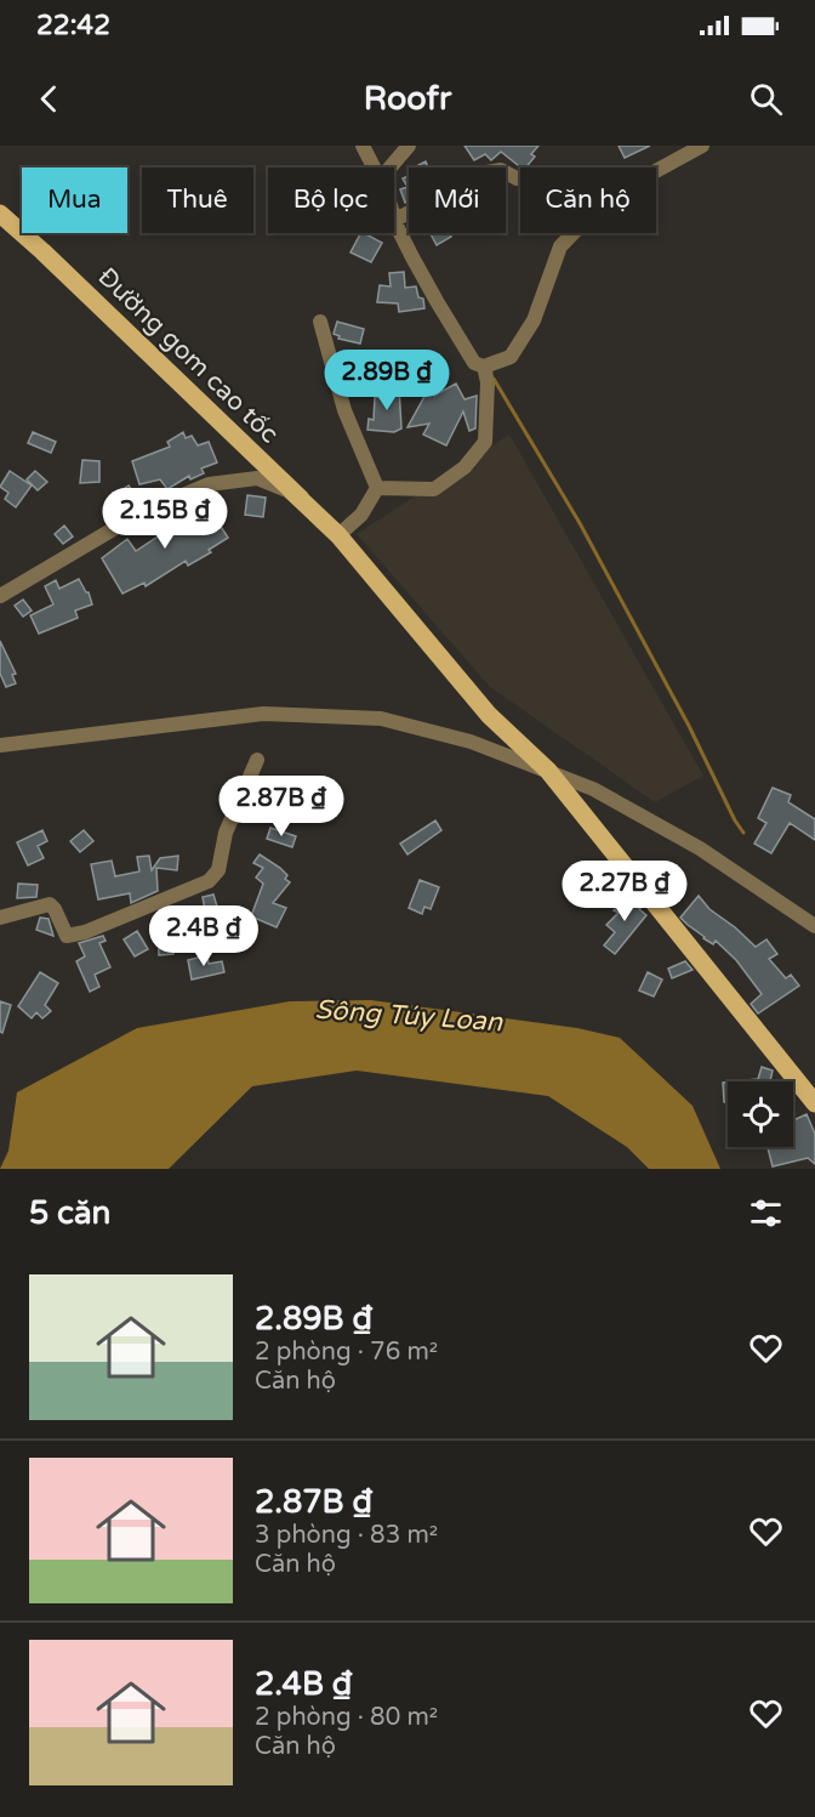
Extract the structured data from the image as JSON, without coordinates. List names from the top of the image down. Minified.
{"streets":{"main road":["Đường gom cao tốc"]},"water":["Sông Túy Loan"],"page":{"status":"22:42","header":"Roofr","chip":["Mua","Thuê","Bộ lọc","Mới","Căn hộ"],"price":["2.89B ₫","2.15B ₫","2.87B ₫","2.27B ₫","2.4B ₫"],"heading":"5 căn","list":[{"name":"2.89B ₫","note":"2 phòng · 76 m² · Căn hộ"},{"name":"2.87B ₫","note":"3 phòng · 83 m² · Căn hộ"},{"name":"2.4B ₫","note":"2 phòng · 80 m² · Căn hộ"}]}}
